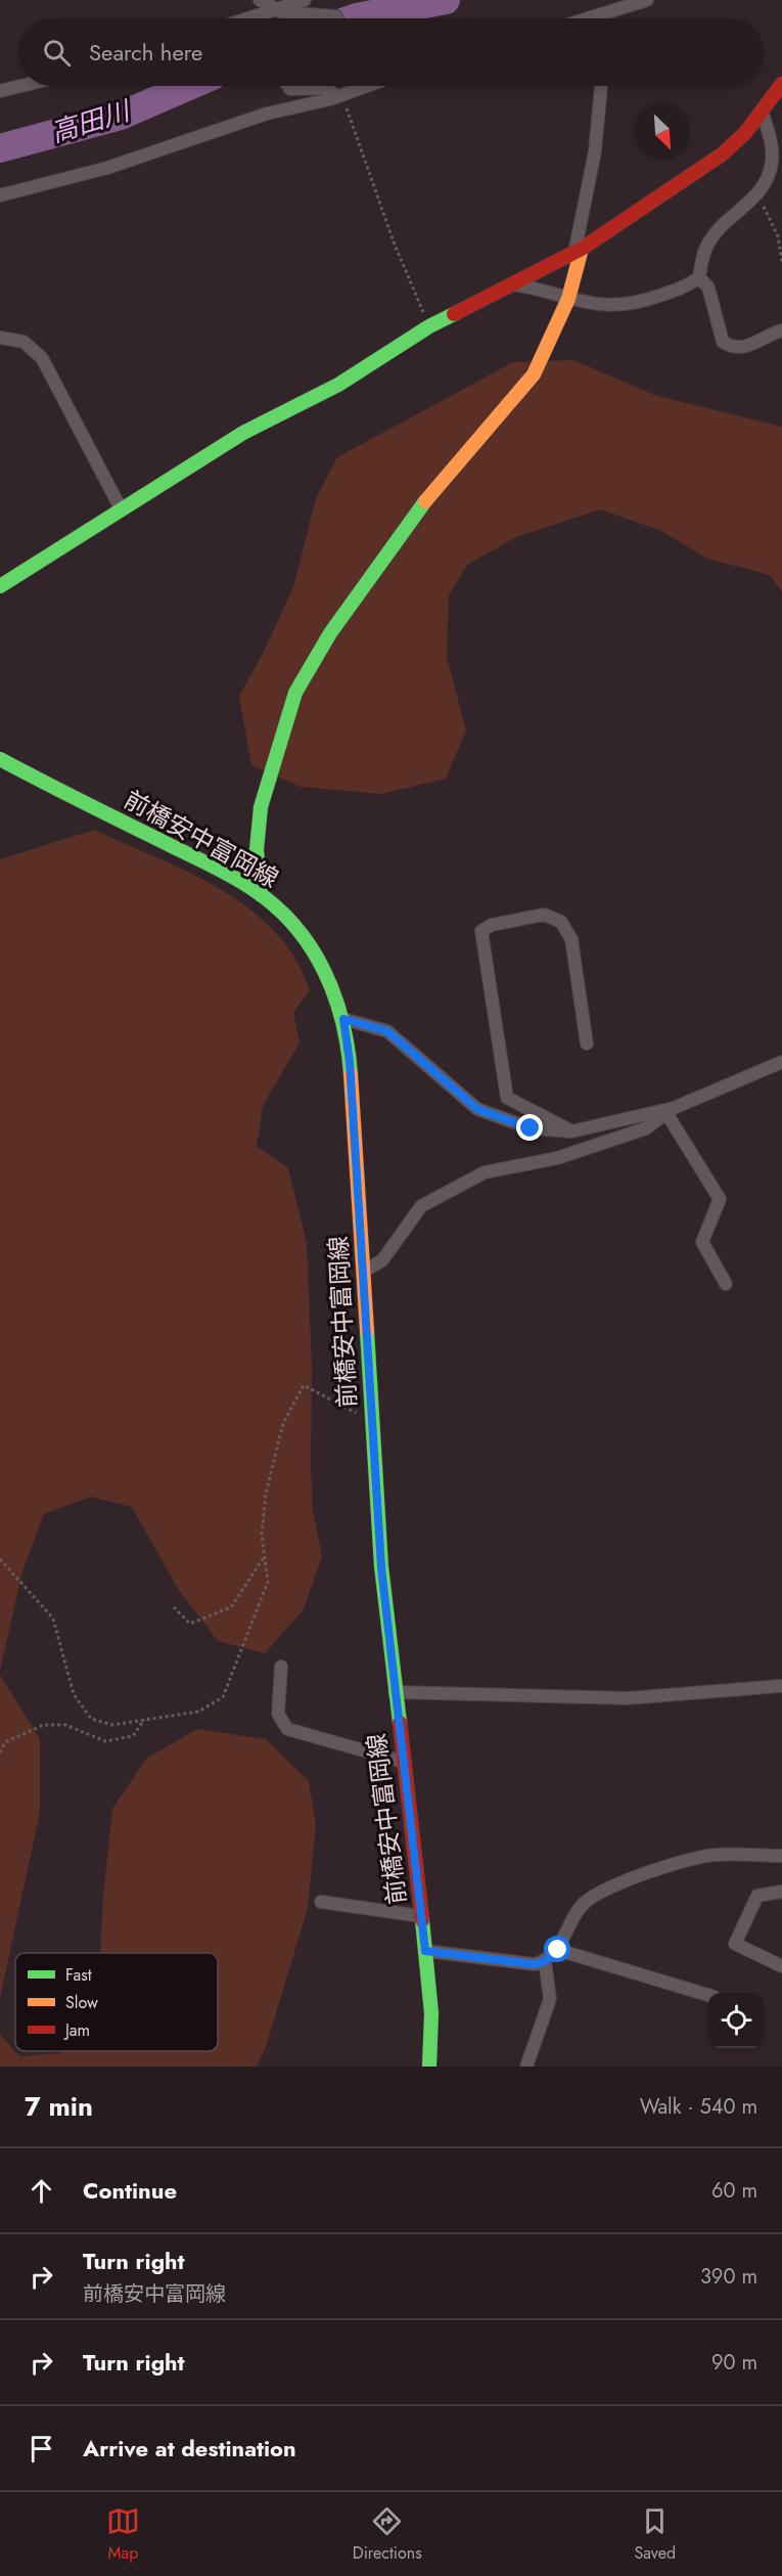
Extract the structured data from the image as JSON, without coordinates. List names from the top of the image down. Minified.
{"streets":{"street":["前橋安中富岡線"]},"water":["高田川"],"legend":["Fast","Slow","Jam"],"north":"bottom right","page":{"search":"Search here","heading":["7 min","Walk · 540 m"],"list":[["Continue","60 m"],["Turn right","前橋安中富岡線","390 m"],["Turn right","90 m"],"Arrive at destination"],"nav":["Map","Directions","Saved"]}}
